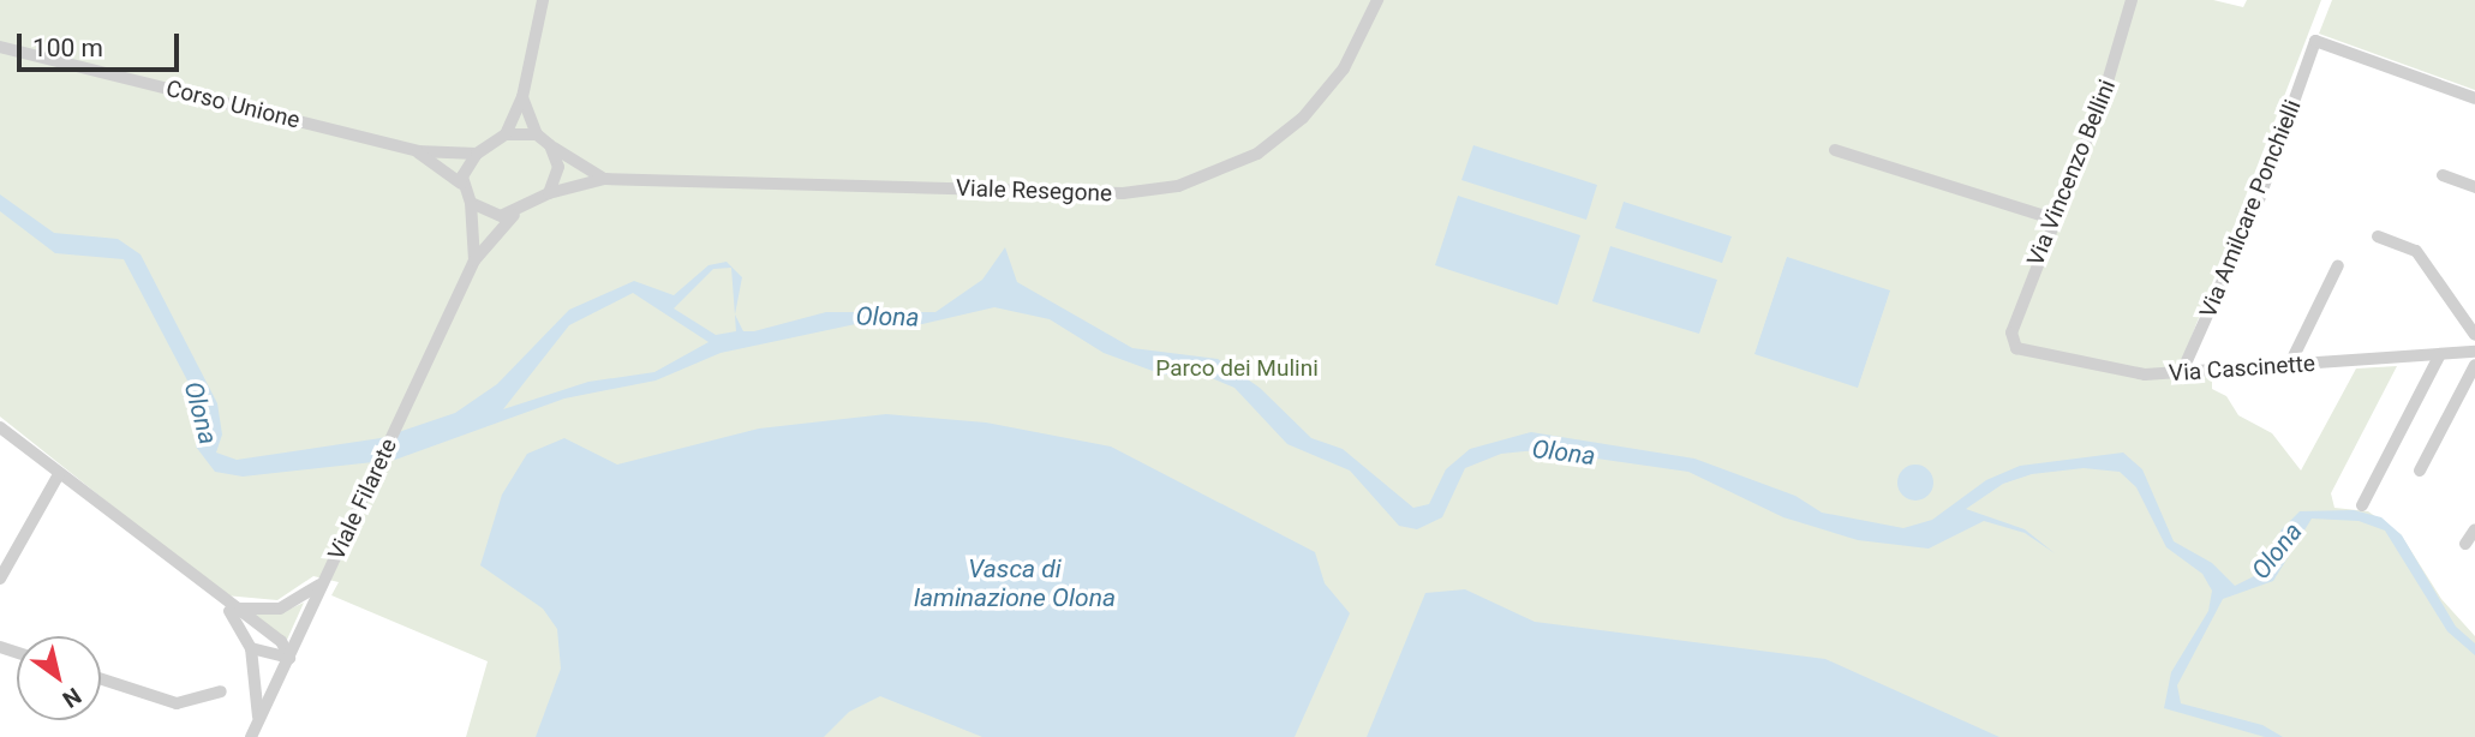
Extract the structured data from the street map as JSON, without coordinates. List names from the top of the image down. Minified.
{"streets":{"street":["Corso Unione","Via Vincenzo Bellini","Viale Resegone","Via Amilcare Ponchielli","Via Cascinette","Viale Filarete"]},"crossings":[["Corso Unione","Viale Resegone"],["Corso Unione","Viale Filarete"],["Via Vincenzo Bellini","Via Cascinette"],["Viale Resegone","Viale Filarete"],["Via Amilcare Ponchielli","Via Cascinette"]],"water":["Olona","Vasca di laminazione Olona"],"parks":["Parco dei Mulini"],"scale_bar":"100 m","north":"bottom right"}
